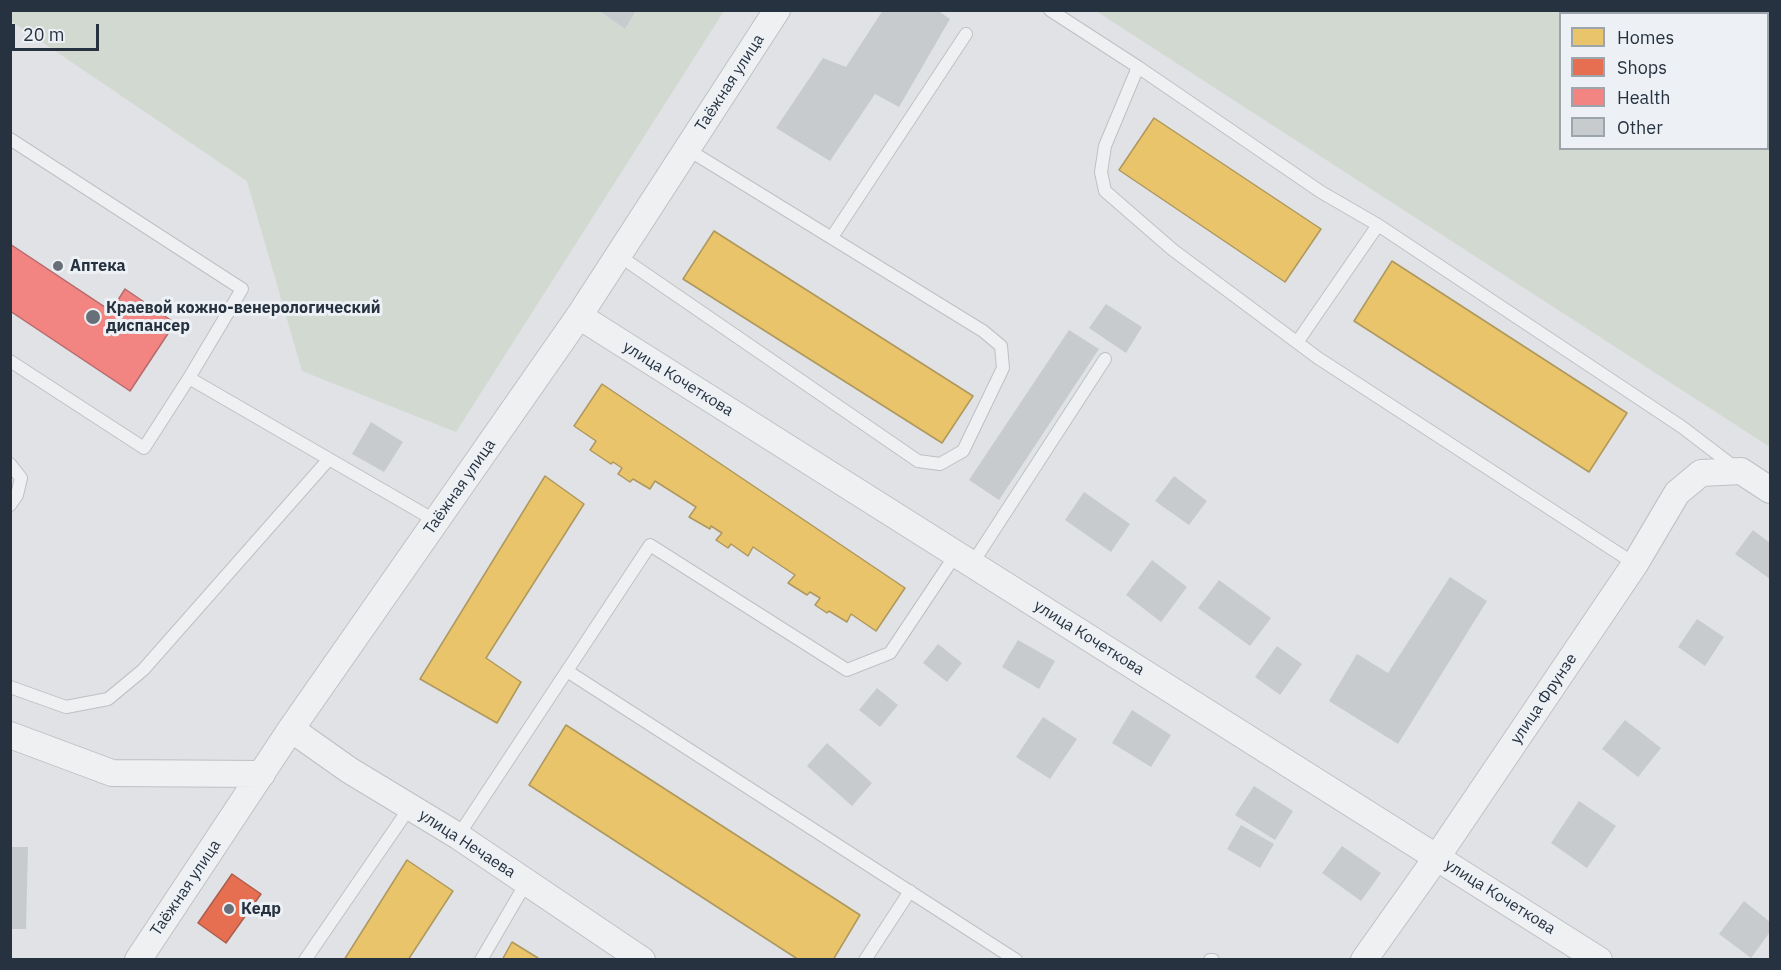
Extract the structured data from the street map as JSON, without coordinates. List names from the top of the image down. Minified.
{"streets":{"street":["Таёжная улица","улица Кочеткова","улица Фрунзе","улица Нечаева"]},"crossings":[["Таёжная улица","улица Кочеткова"],["Таёжная улица","улица Нечаева"],["улица Кочеткова","улица Фрунзе"]],"places":["Аптека","Краевой кожно-венерологический диспансер","Кедр"],"legend":["Homes","Shops","Health","Other"],"scale_bar":"20 m"}
